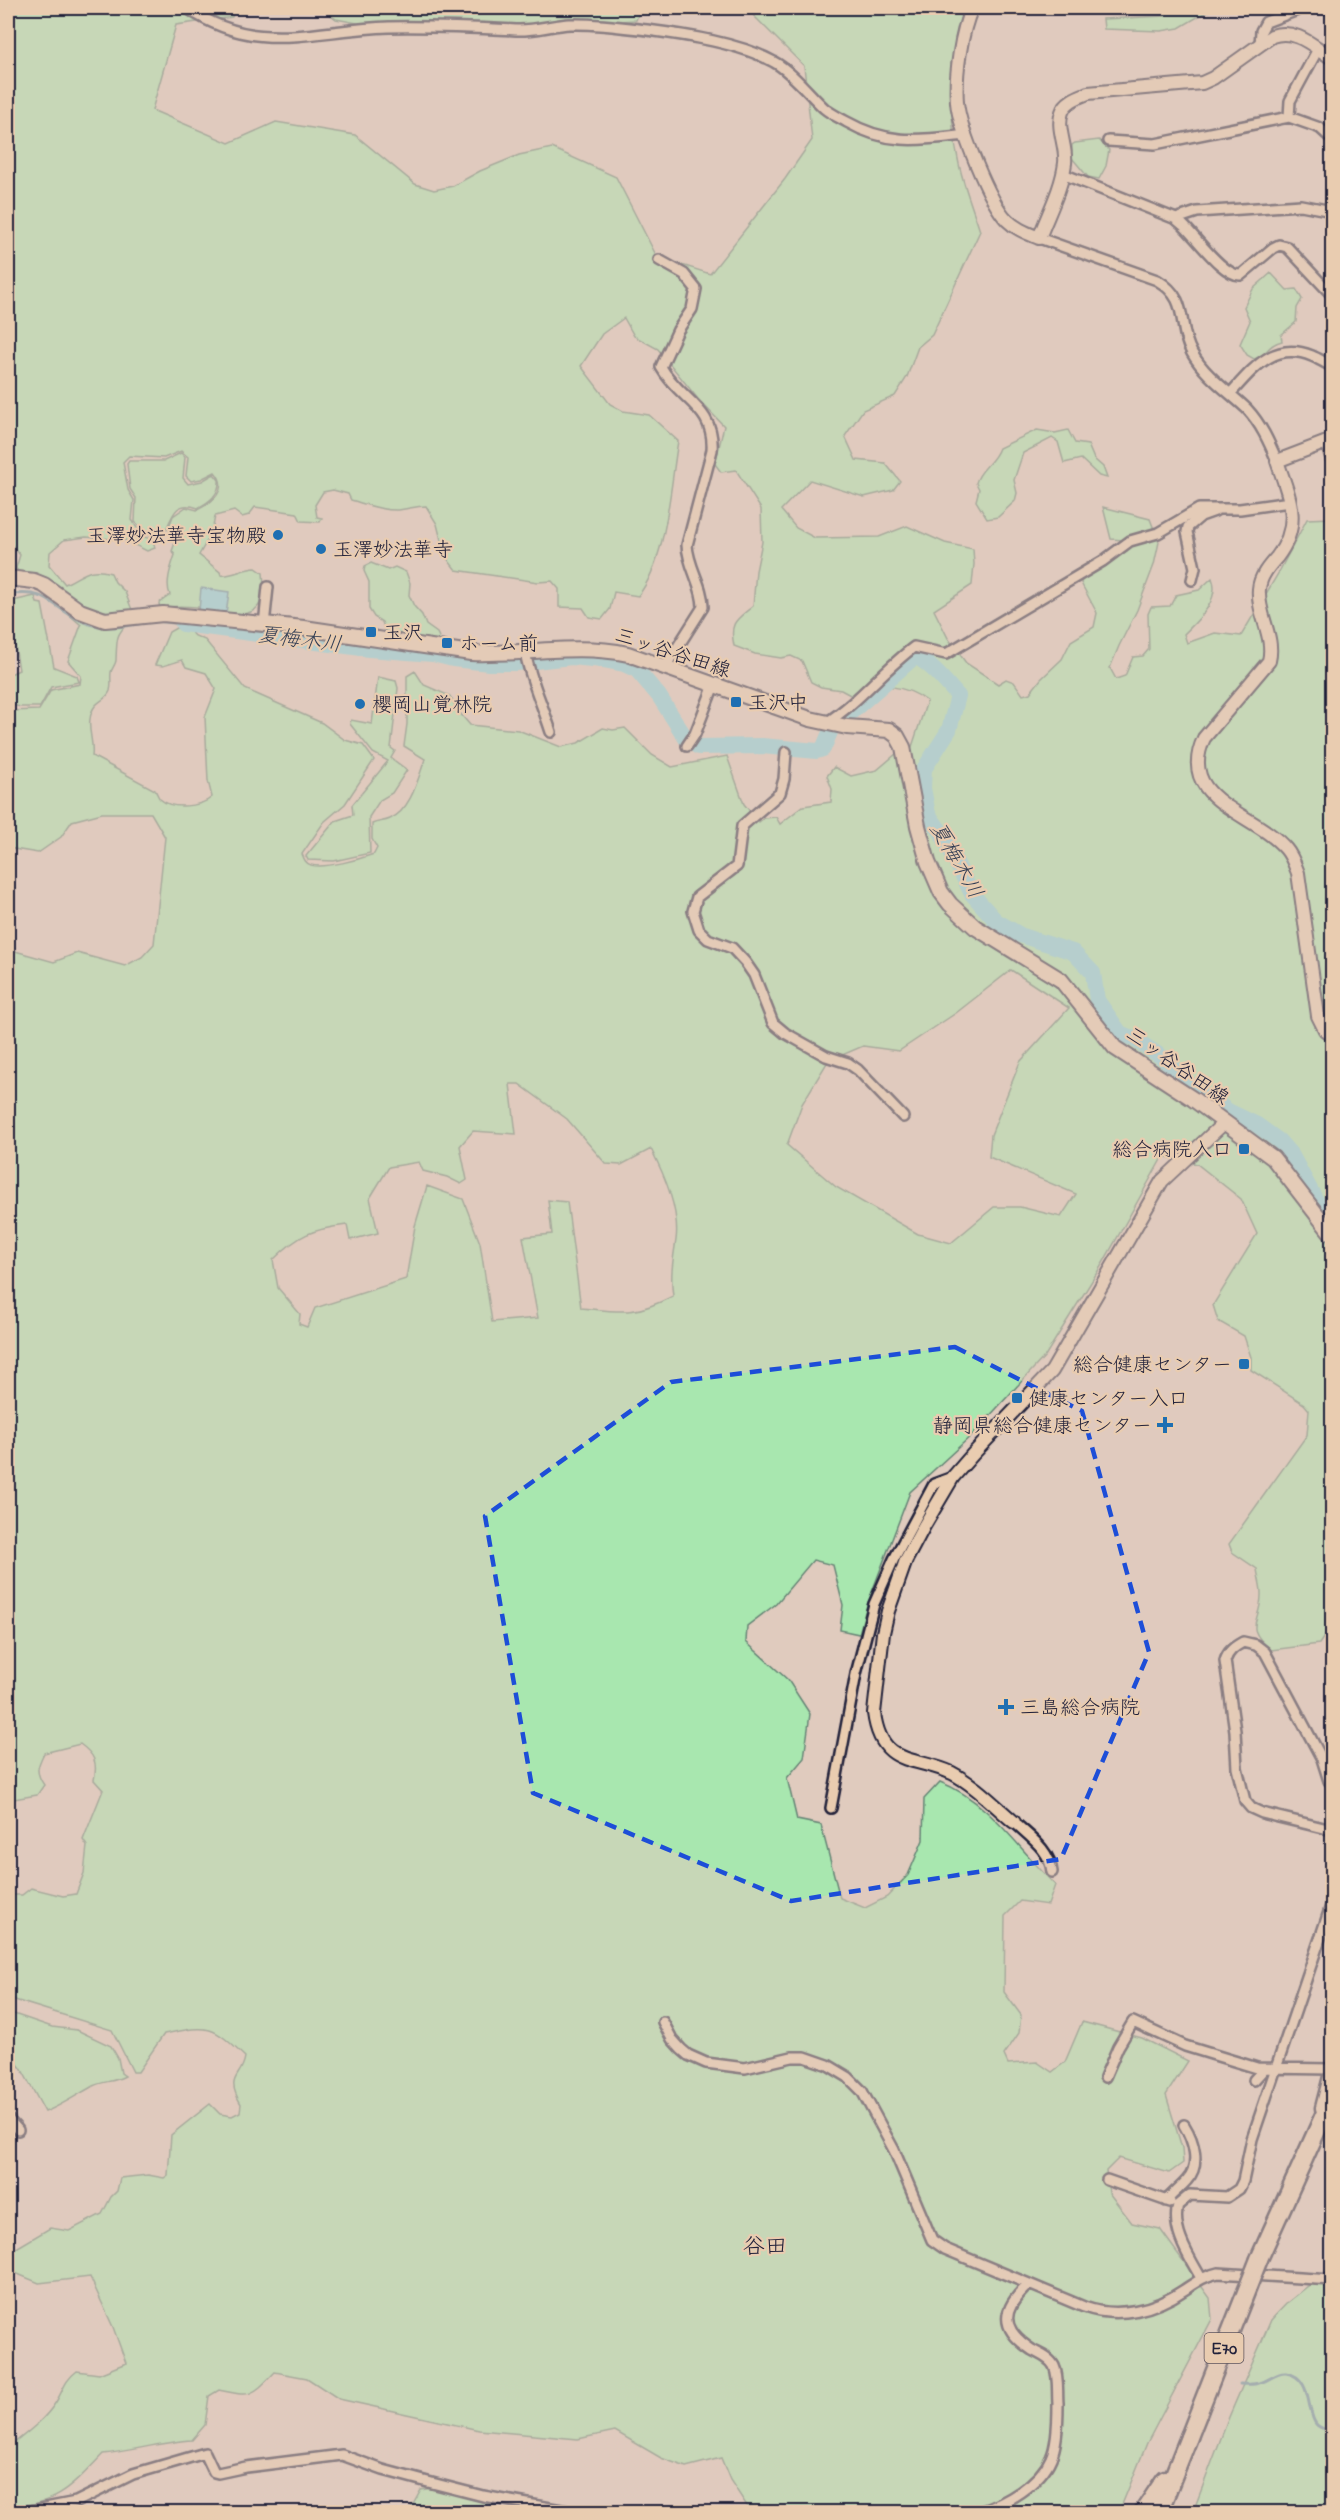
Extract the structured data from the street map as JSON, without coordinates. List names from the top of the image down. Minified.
{"streets":{"highway":["E70"],"main road":["三ッ谷谷田線"]},"districts":["谷田"],"water":["夏梅木川"],"places":{"other":["玉澤妙法華寺宝物殿","玉澤妙法華寺","櫻岡山覚林院"],"transit":["玉沢","ホーム前","玉沢中","総合病院入口","総合健康センター","健康センター入口"],"health":["静岡県総合健康センター","三島総合病院"]}}
